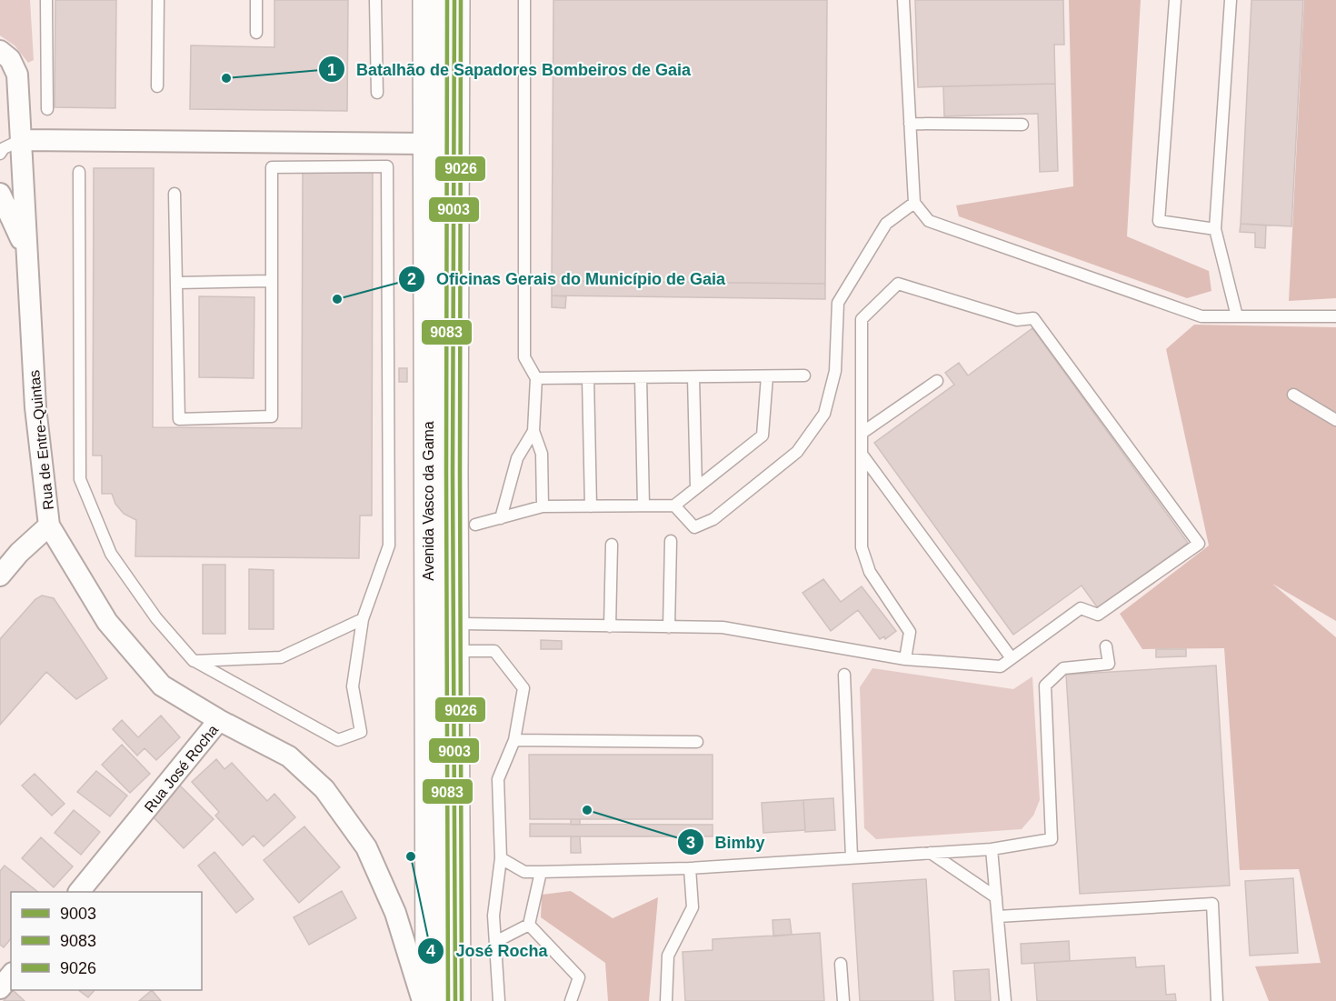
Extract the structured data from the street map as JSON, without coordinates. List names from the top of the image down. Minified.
{"streets":{"main road":["Avenida Vasco da Gama"],"street":["Rua de Entre-Quintas","Rua José Rocha"]},"crossings":[["Rua de Entre-Quintas","Rua José Rocha"]],"places":["Batalhão de Sapadores Bombeiros de Gaia","Oficinas Gerais do Município de Gaia","Bimby","José Rocha"],"lines":["transit line 9003","transit line 9083","transit line 9026"],"legend":["9003","9083","9026"]}
